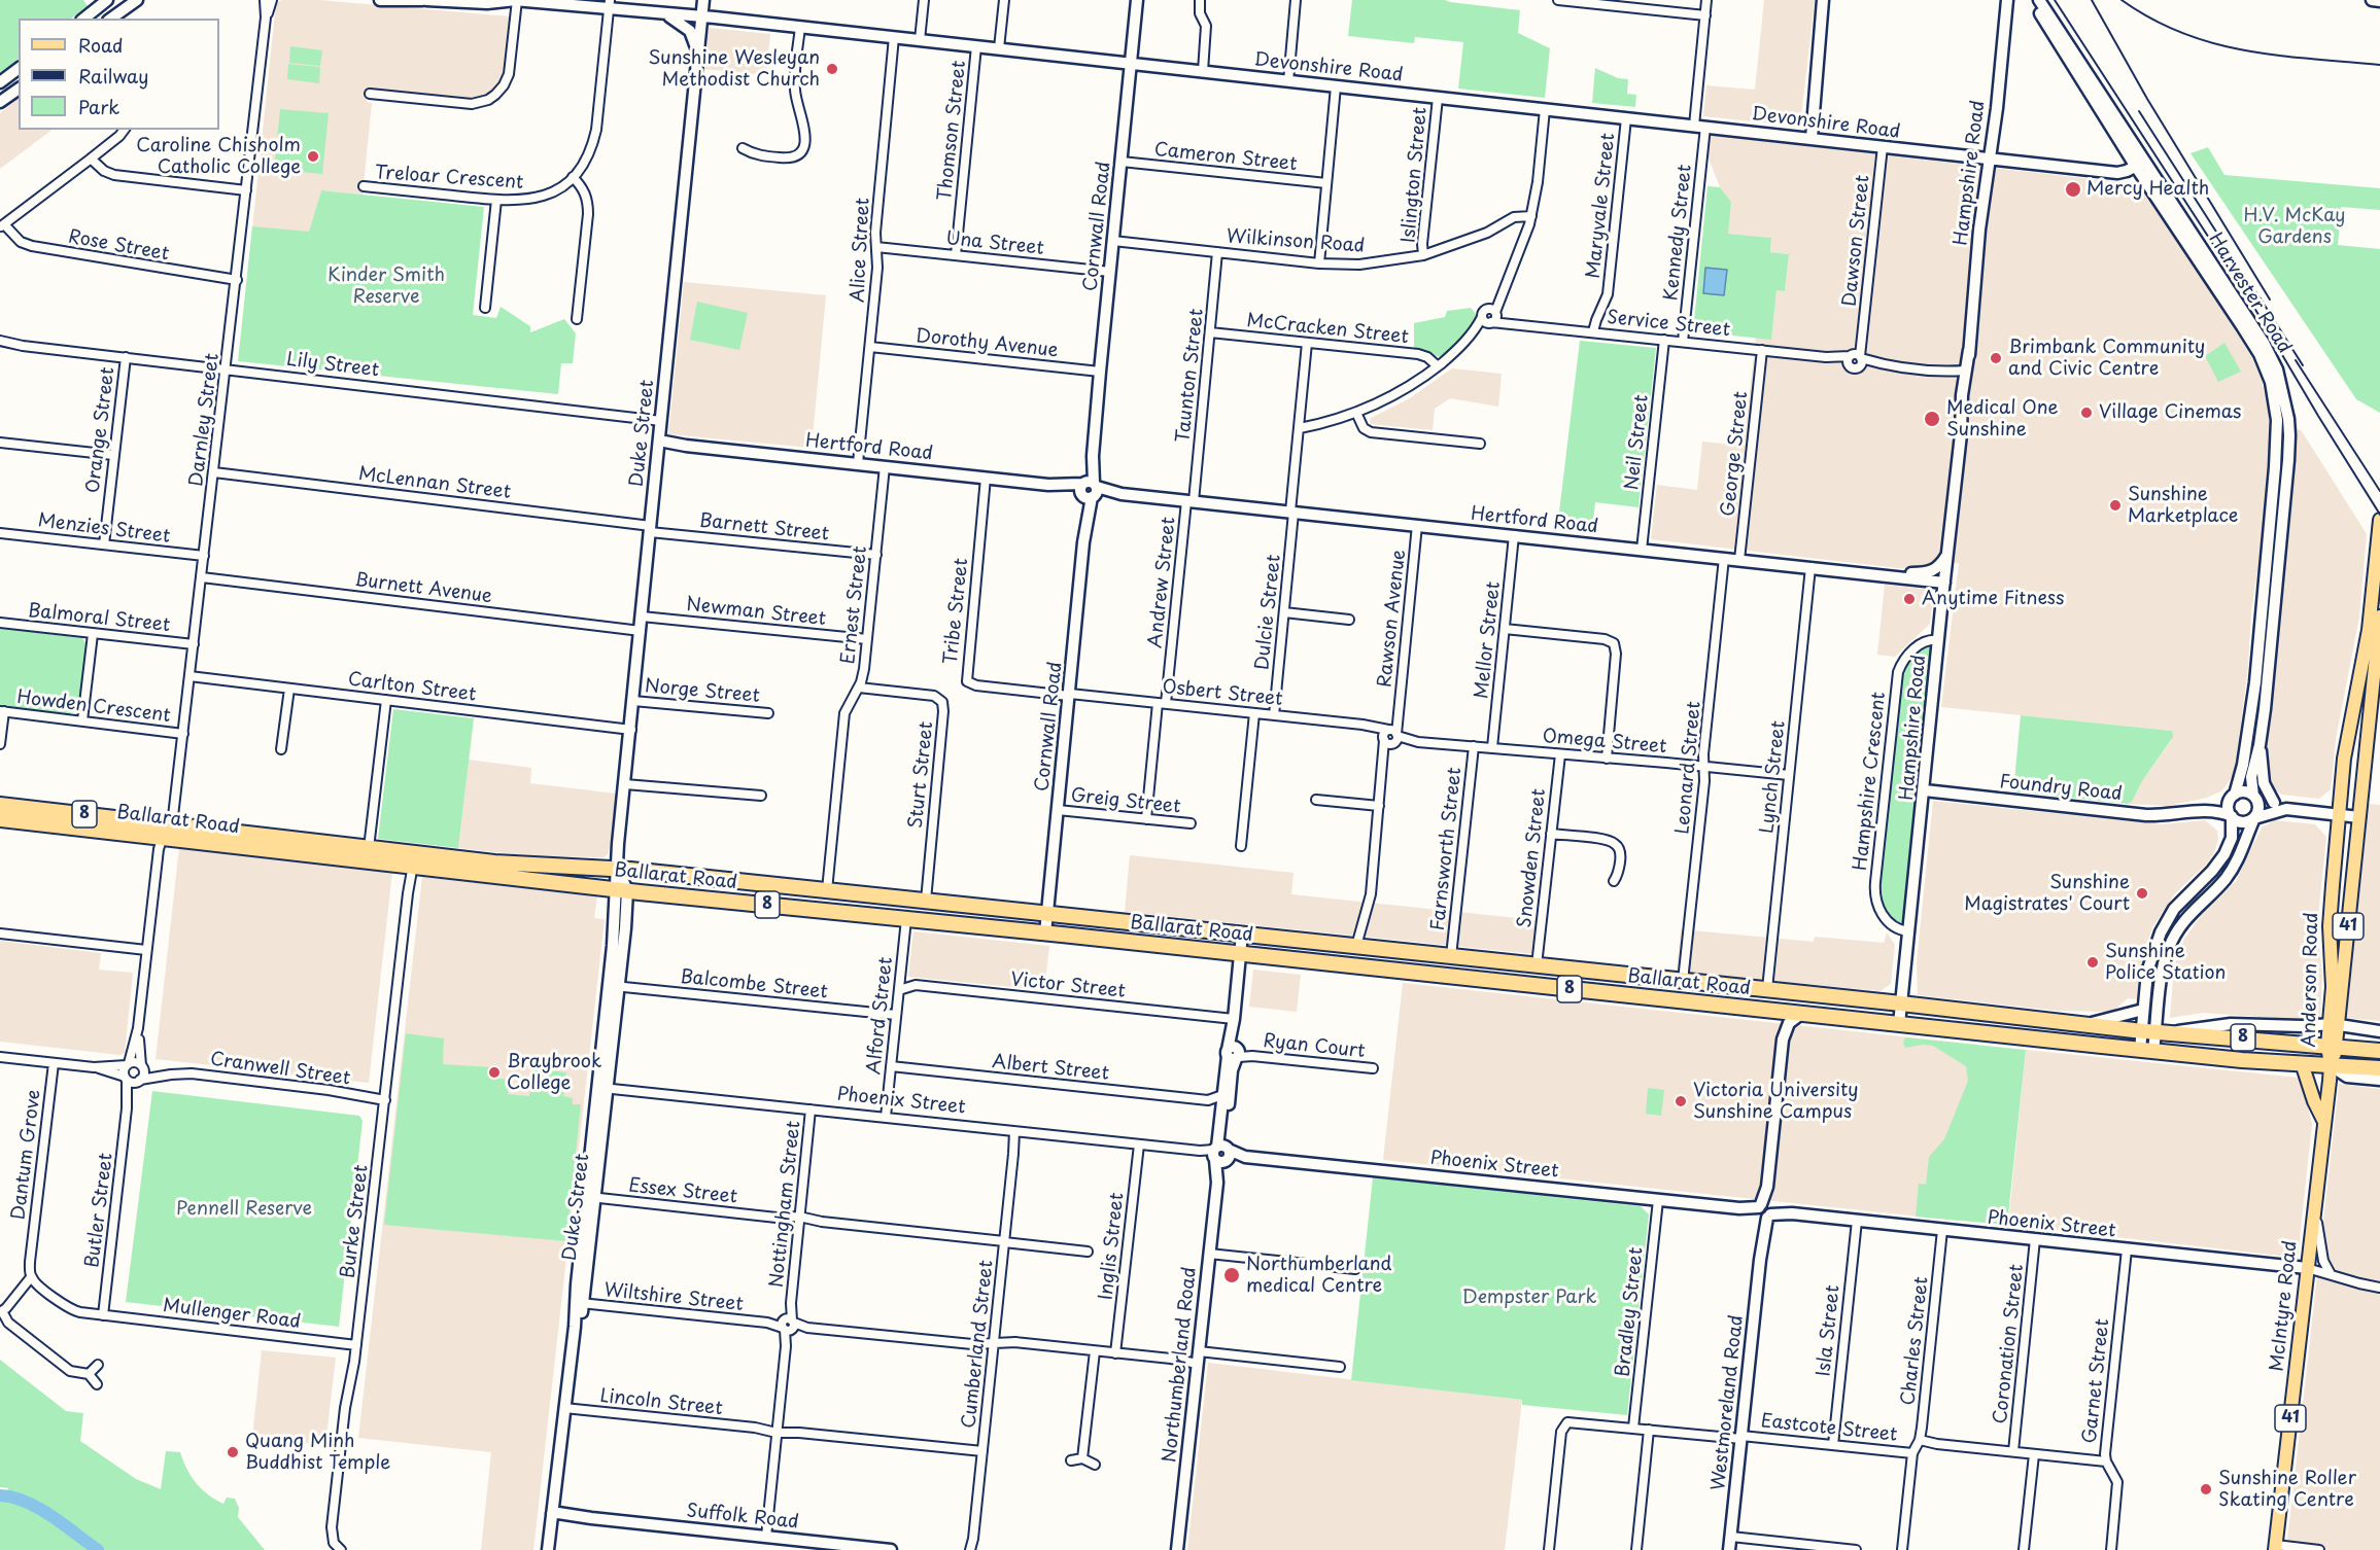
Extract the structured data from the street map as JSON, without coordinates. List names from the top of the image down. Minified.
{"streets":{"highway":["8","Ballarat Road"],"main road":["41","Anderson Road","McIntyre Road"],"street":["Devonshire Road","Thomson Street","Cameron Street","Hampshire Road","Islington Street","Treloar Crescent","Maryvale Street","Cornwall Road","Kennedy Street","Dawson Street","Wilkinson Road","Una Street","Rose Street","Alice Street","Harvester Road","Service Street","McCracken Street","Dorothy Avenue","Lily Street","Taunton Street","Darnley Street","Orange Street","Duke Street","Neil Street","Hertford Road","George Street","McLennan Street","Barnett Street","Menzies Street","Andrew Street","Burnett Avenue","Ernest Street","Tribe Street","Newman Street","Dulcie Street","Balmoral Street","Rawson Avenue","Mellor Street","Carlton Street","Norge Street","Osbert Street","Howden Crescent","Omega Street","Leonard Street","Sturt Street","Lynch Street","Hampshire Crescent","Foundry Road","Greig Street","Farnsworth Street","Snowden Street","Balcombe Street","Victor Street","Alford Street","Ryan Court","Albert Street","Cranwell Street","Phoenix Street","Dantum Grove","Essex Street","Nottingham Street","Butler Street","Burke Street","Inglis Street","Wiltshire Street","Bradley Street","Mullenger Road","Isla Street","Charles Street","Cumberland Street","Coronation Street","Northumberland Road","Garnet Street","Lincoln Street","Westmoreland Road","Eastcote Street","Suffolk Road"]},"crossings":[["Devonshire Road","Thomson Street"],["Devonshire Road","Hampshire Road"],["Devonshire Road","Islington Street"],["Devonshire Road","Treloar Crescent"],["Devonshire Road","Maryvale Street"],["Devonshire Road","Cornwall Road"],["Devonshire Road","Kennedy Street"],["Devonshire Road","Dawson Street"],["Devonshire Road","Alice Street"],["Devonshire Road","Harvester Road"],["Devonshire Road","Duke Street"],["Thomson Street","Una Street"],["Cameron Street","Cornwall Road"],["Hampshire Road","Service Street"],["Hampshire Road","Hertford Road"],["Hampshire Road","Hampshire Crescent"],["Hampshire Road","Foundry Road"],["Hampshire Road","Ballarat Road"],["Islington Street","Wilkinson Road"],["Maryvale Street","Service Street"],["Cornwall Road","Wilkinson Road"],["Cornwall Road","Una Street"],["Cornwall Road","Dorothy Avenue"],["Cornwall Road","Hertford Road"],["Cornwall Road","Tribe Street"],["Cornwall Road","Osbert Street"],["Cornwall Road","Greig Street"],["Cornwall Road","Ballarat Road"],["Kennedy Street","Service Street"],["Dawson Street","Service Street"],["Wilkinson Road","Taunton Street"],["Una Street","Alice Street"],["Rose Street","Darnley Street"],["Alice Street","Dorothy Avenue"],["Alice Street","Hertford Road"],["Harvester Road","Foundry Road"],["Service Street","Neil Street"],["Service Street","George Street"],["McCracken Street","Taunton Street"],["McCracken Street","Dulcie Street"],["Lily Street","Darnley Street"],["Lily Street","Orange Street"],["Lily Street","Duke Street"],["Taunton Street","Hertford Road"],["Taunton Street","Andrew Street"],["Darnley Street","McLennan Street"],["Darnley Street","Menzies Street"],["Darnley Street","Burnett Avenue"],["Darnley Street","Balmoral Street"],["Darnley Street","Carlton Street"],["Darnley Street","Howden Crescent"],["Darnley Street","Ballarat Road"],["Orange Street","Menzies Street"],["Duke Street","Hertford Road"],["Duke Street","McLennan Street"],["Duke Street","Barnett Street"],["Duke Street","Burnett Avenue"],["Duke Street","Newman Street"],["Duke Street","Carlton Street"],["Duke Street","Norge Street"],["Duke Street","Ballarat Road"],["Duke Street","Balcombe Street"],["Duke Street","Phoenix Street"],["Duke Street","Essex Street"],["Duke Street","Wiltshire Street"],["Duke Street","Lincoln Street"],["Duke Street","Suffolk Road"],["Neil Street","Hertford Road"],["Hertford Road","George Street"],["Hertford Road","Andrew Street"],["Hertford Road","Ernest Street"],["Hertford Road","Tribe Street"],["Hertford Road","Dulcie Street"],["Hertford Road","Rawson Avenue"],["Hertford Road","Mellor Street"],["Hertford Road","Leonard Street"],["Hertford Road","Lynch Street"],["McLennan Street","Barnett Street"],["Barnett Street","Ernest Street"],["Andrew Street","Osbert Street"],["Andrew Street","Greig Street"],["Ernest Street","Newman Street"],["Ernest Street","Sturt Street"],["Ernest Street","Ballarat Road"],["Tribe Street","Osbert Street"],["Dulcie Street","Osbert Street"],["Rawson Avenue","Osbert Street"],["Rawson Avenue","Omega Street"],["Mellor Street","Omega Street"],["Osbert Street","Omega Street"],["Omega Street","Leonard Street"],["Omega Street","Lynch Street"],["Omega Street","Farnsworth Street"],["Omega Street","Snowden Street"],["Leonard Street","Ballarat Road"],["Sturt Street","Ballarat Road"],["Lynch Street","Ballarat Road"],["Ballarat Road","Farnsworth Street"],["Ballarat Road","Snowden Street"],["Ballarat Road","Anderson Road"],["Ballarat Road","Alford Street"],["Ballarat Road","Burke Street"],["Ballarat Road","McIntyre Road"],["Ballarat Road","Northumberland Road"],["Ballarat Road","Westmoreland Road"],["Anderson Road","McIntyre Road"],["Balcombe Street","Alford Street"],["Victor Street","Alford Street"],["Victor Street","Northumberland Road"],["Alford Street","Albert Street"],["Alford Street","Phoenix Street"],["Ryan Court","Northumberland Road"],["Albert Street","Northumberland Road"],["Cranwell Street","Butler Street"],["Cranwell Street","Burke Street"],["Phoenix Street","Nottingham Street"],["Phoenix Street","Inglis Street"],["Phoenix Street","McIntyre Road"],["Phoenix Street","Bradley Street"],["Phoenix Street","Isla Street"],["Phoenix Street","Charles Street"],["Phoenix Street","Cumberland Street"],["Phoenix Street","Coronation Street"],["Phoenix Street","Northumberland Road"],["Phoenix Street","Garnet Street"],["Phoenix Street","Westmoreland Road"],["Essex Street","Nottingham Street"],["Essex Street","Cumberland Street"],["Nottingham Street","Wiltshire Street"],["Nottingham Street","Lincoln Street"],["Nottingham Street","Suffolk Road"],["Butler Street","Mullenger Road"],["Burke Street","Mullenger Road"],["Inglis Street","Wiltshire Street"],["Wiltshire Street","Cumberland Street"],["Wiltshire Street","Northumberland Road"],["Bradley Street","Eastcote Street"],["Isla Street","Eastcote Street"],["Charles Street","Eastcote Street"],["Cumberland Street","Lincoln Street"],["Coronation Street","Eastcote Street"],["Garnet Street","Eastcote Street"],["Westmoreland Road","Eastcote Street"]],"parks":["H.V. McKay Gardens","Kinder Smith Reserve","Pennell Reserve","Dempster Park"],"places":["Sunshine Wesleyan Methodist Church","Caroline Chisholm Catholic College","Mercy Health","Brimbank Community and Civic Centre","Village Cinemas","Medical One Sunshine","Sunshine Marketplace","Anytime Fitness","Sunshine Magistrates' Court","Sunshine Police Station","Braybrook College","Victoria University Sunshine Campus","Northumberland medical Centre","Quang Minh Buddhist Temple","Sunshine Roller Skating Centre"],"legend":["Road","Railway","Park"]}
